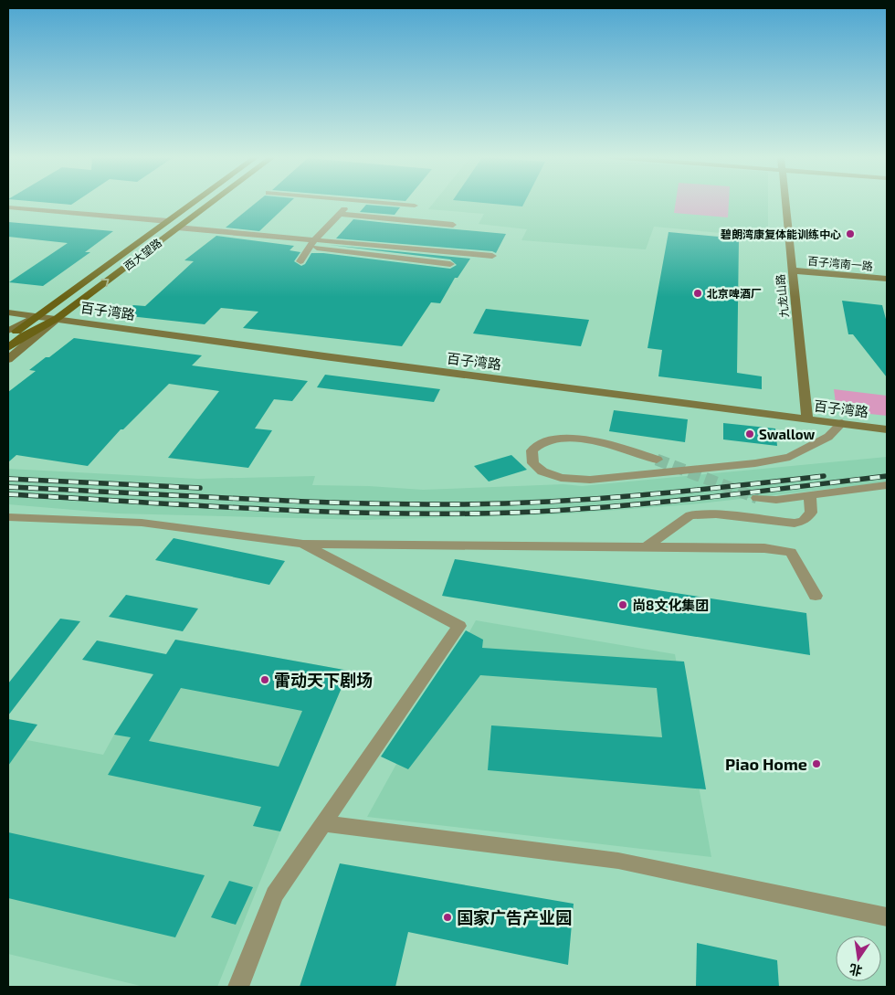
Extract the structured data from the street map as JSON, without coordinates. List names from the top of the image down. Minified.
{"streets":{"main road":["西大望路"],"street":["百子湾南一路","九龙山路","百子湾路"]},"crossings":[["西大望路","百子湾路"],["百子湾南一路","九龙山路"],["九龙山路","百子湾路"]],"places":["碧朗湾康复体能训练中心","北京啤酒厂","Swallow","尚8文化集团","雷动天下剧场","Piao Home","国家广告产业园"],"north":"bottom"}
